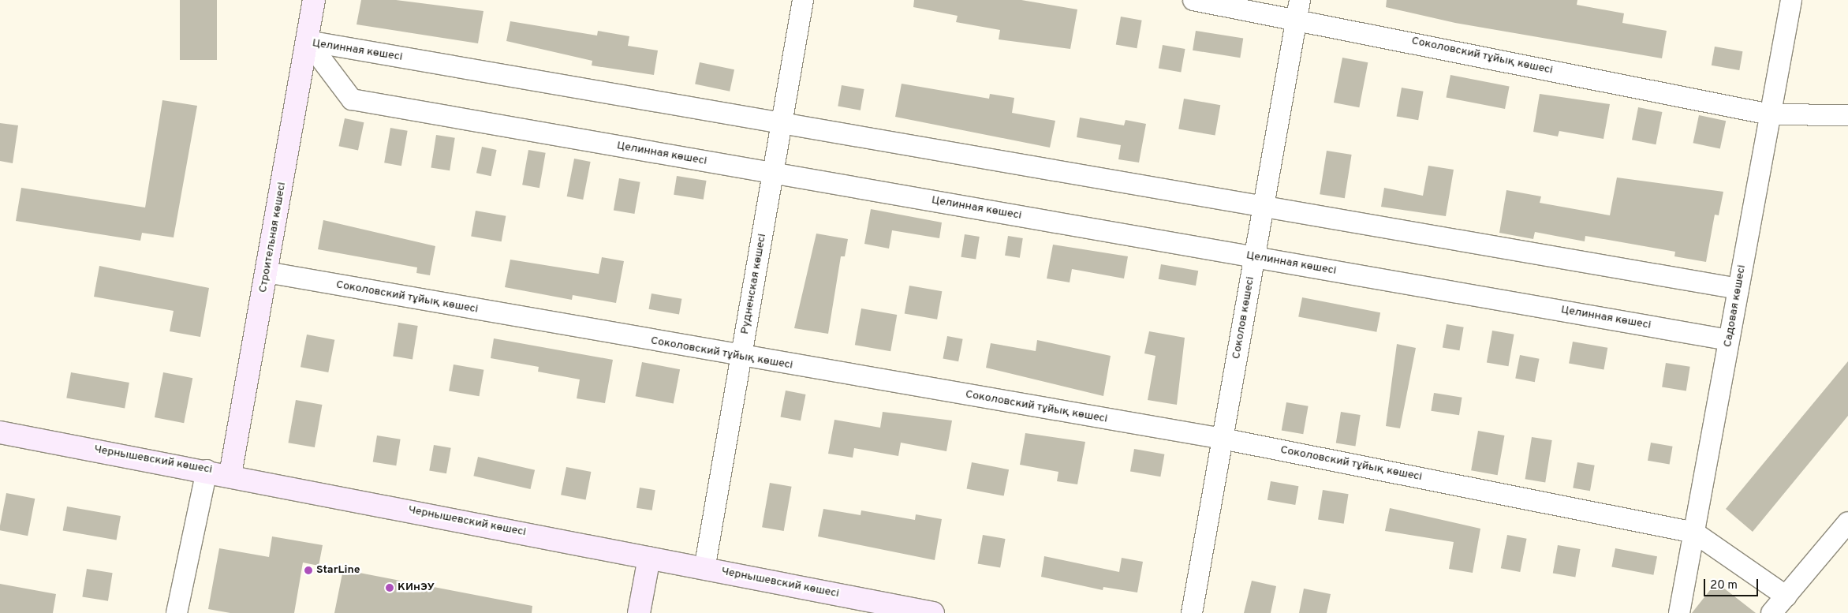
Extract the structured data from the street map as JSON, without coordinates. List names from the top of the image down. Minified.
{"streets":{"street":["Целинная көшесі","Соколовский тұйық көшесі","Строительная көшесі","Рудненская көшесі","Садовая көшесі","Соколов көшесі","Чернышевский көшесі"]},"crossings":[["Целинная көшесі","Строительная көшесі"],["Целинная көшесі","Рудненская көшесі"],["Целинная көшесі","Садовая көшесі"],["Целинная көшесі","Соколов көшесі"],["Соколовский тұйық көшесі","Строительная көшесі"],["Соколовский тұйық көшесі","Рудненская көшесі"],["Соколовский тұйық көшесі","Садовая көшесі"],["Соколовский тұйық көшесі","Соколов көшесі"],["Строительная көшесі","Чернышевский көшесі"],["Рудненская көшесі","Чернышевский көшесі"]],"places":["StarLine","КИнЭУ"],"scale_bar":"20 m"}
